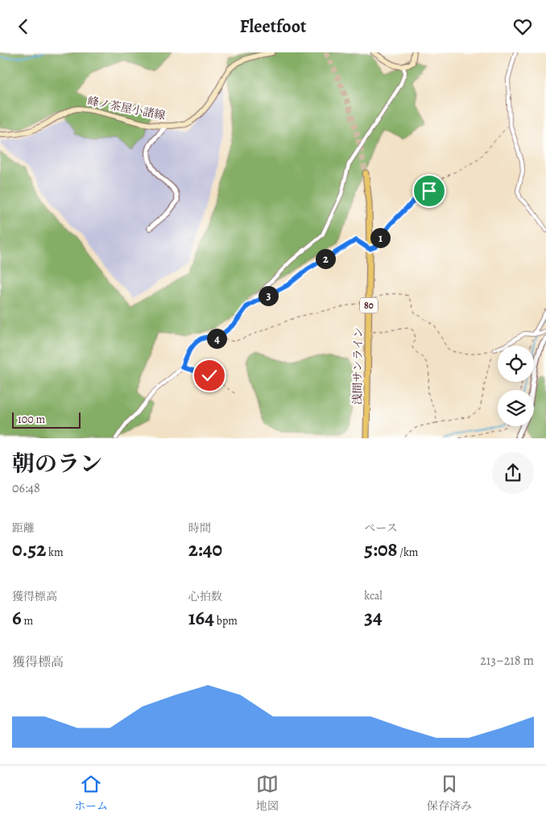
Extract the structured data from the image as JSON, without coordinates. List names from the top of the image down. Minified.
{"streets":{"main road":["峰ノ茶屋小諸線","80","浅間サンライン"]},"scale_bar":"100 m","page":{"header":"Fleetfoot","pins":["1","2","3","4"],"scale":"100 m","heading":["朝のラン","06:48"],"stats":[["距離","0.52 km"],["時間","2:40"],["ペース","5:08 /km"],["獲得標高","6 m"],["心拍数","164 bpm"],["kcal","34"]],"chart":["獲得標高","213–218 m"],"tabs":["ホーム","地図","保存済み"]}}
